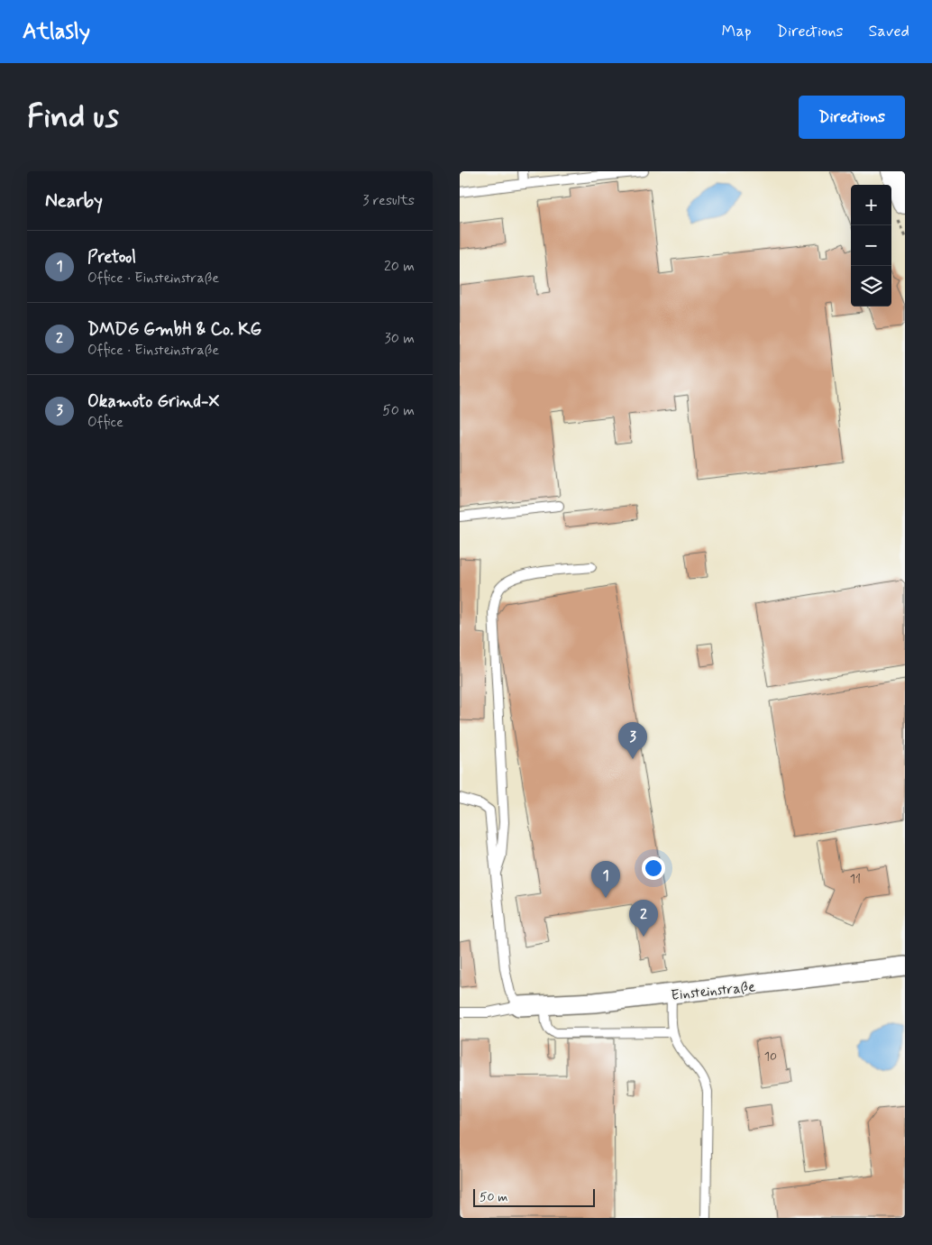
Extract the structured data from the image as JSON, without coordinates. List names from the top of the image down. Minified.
{"streets":{"street":["Einsteinstraße"]},"house_numbers":["11","10"],"scale_bar":"50 m","page":{"header":"Atlasly","nav":["Map","Directions","Saved"],"buttons":"Directions","title":"Find us","heading":["Nearby","3 results"],"map_buttons":["+","−"],"list":[{"mark":"1","name":"Pretool","note":"Office · Einsteinstraße","value":"20 m"},{"mark":"2","name":"DMDG GmbH & Co. KG","note":"Office · Einsteinstraße","value":"30 m"},{"mark":"3","name":"Okamoto Grind-X","note":"Office","value":"50 m"}],"pins":["3","1","2"],"scale":"50 m"}}
